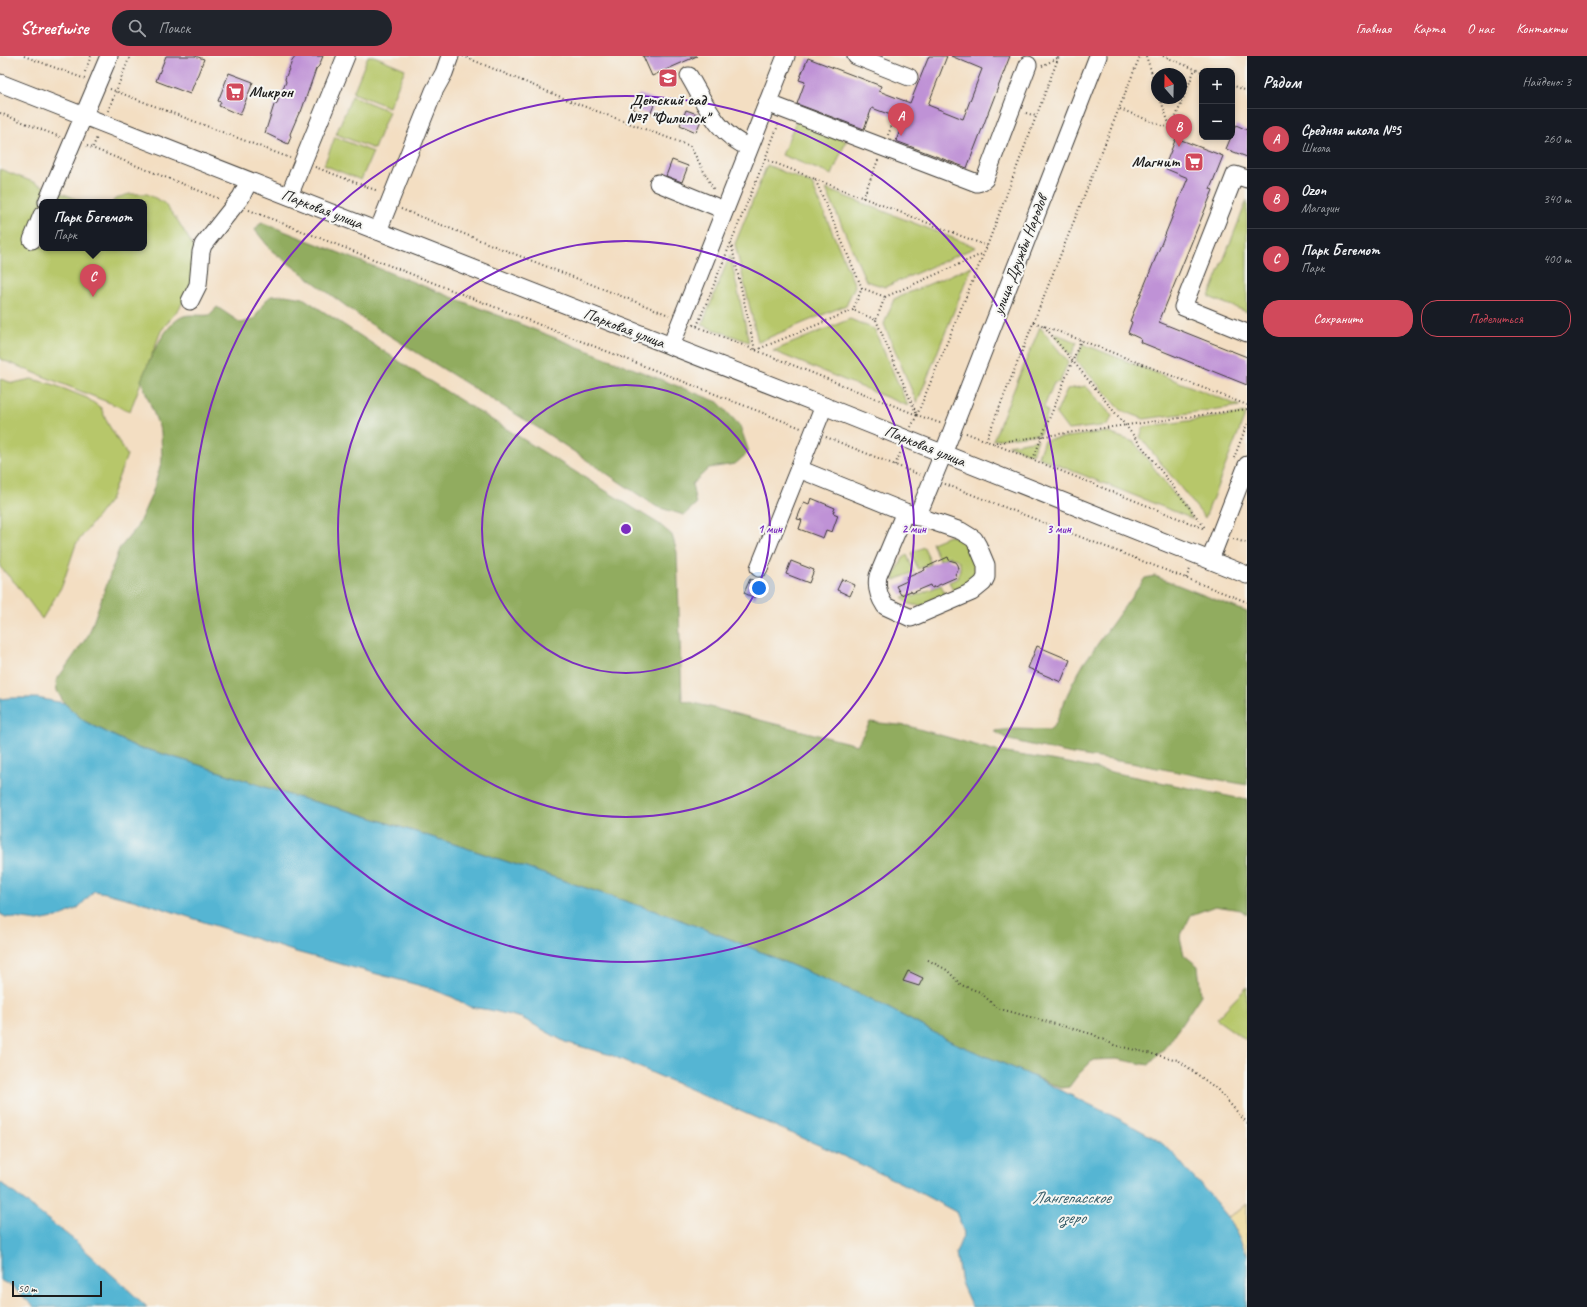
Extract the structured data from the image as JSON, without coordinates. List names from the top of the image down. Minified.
{"streets":{"street":["Парковая улица","улица Дружбы Народов"]},"crossings":[["Парковая улица","улица Дружбы Народов"]],"water":["Лангепасское озеро"],"places":{"school or university":["Детский сад №7 \"Филипок\""],"supermarket":["Микрон","Магнит"]},"scale_bar":"50 m","north":"top","page":{"header":"Streetwise","search":"Поиск","nav":["Главная","Карта","О нас","Контакты"],"heading":["Рядом","Найдено: 3"],"map_buttons":["+","−"],"pins":["A","B","C"],"list":[{"mark":"A","name":"Средняя школа №5","note":"Школа","value":"260 m"},{"mark":"B","name":"Ozon","note":"Магазин","value":"340 m"},{"mark":"C","name":"Парк Бегемот","note":"Парк","value":"400 m"}],"popup":["Парк Бегемот","Парк"],"buttons":["Сохранить","Поделиться"],"scale":"50 m"},"rings":["1 мин","2 мин","3 мин"]}
